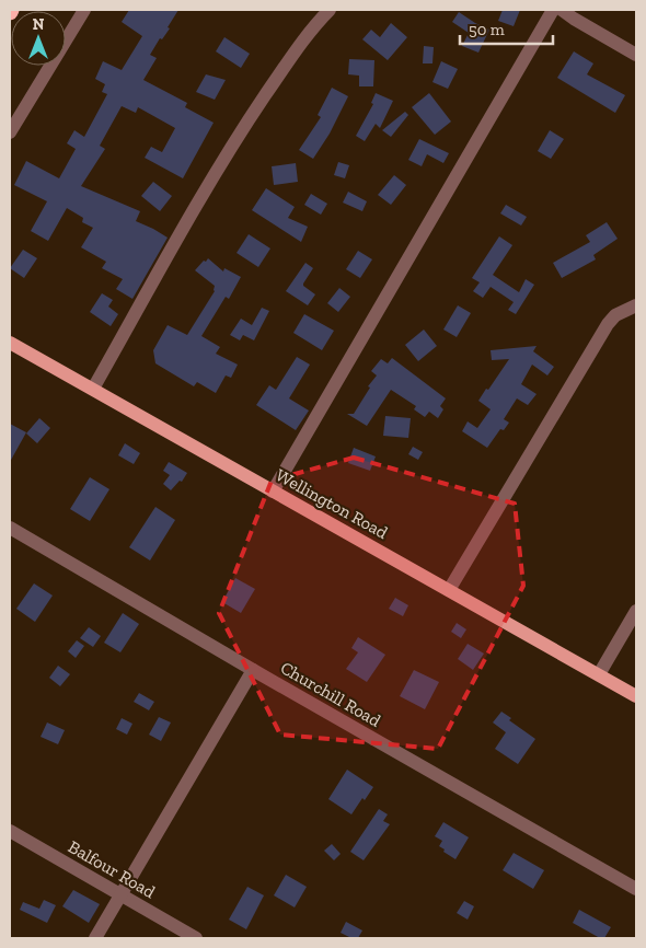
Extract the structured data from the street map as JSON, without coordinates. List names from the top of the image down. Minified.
{"streets":{"main road":["Wellington Road"],"street":["Churchill Road","Balfour Road"]},"scale_bar":"50 m","north":"top"}
